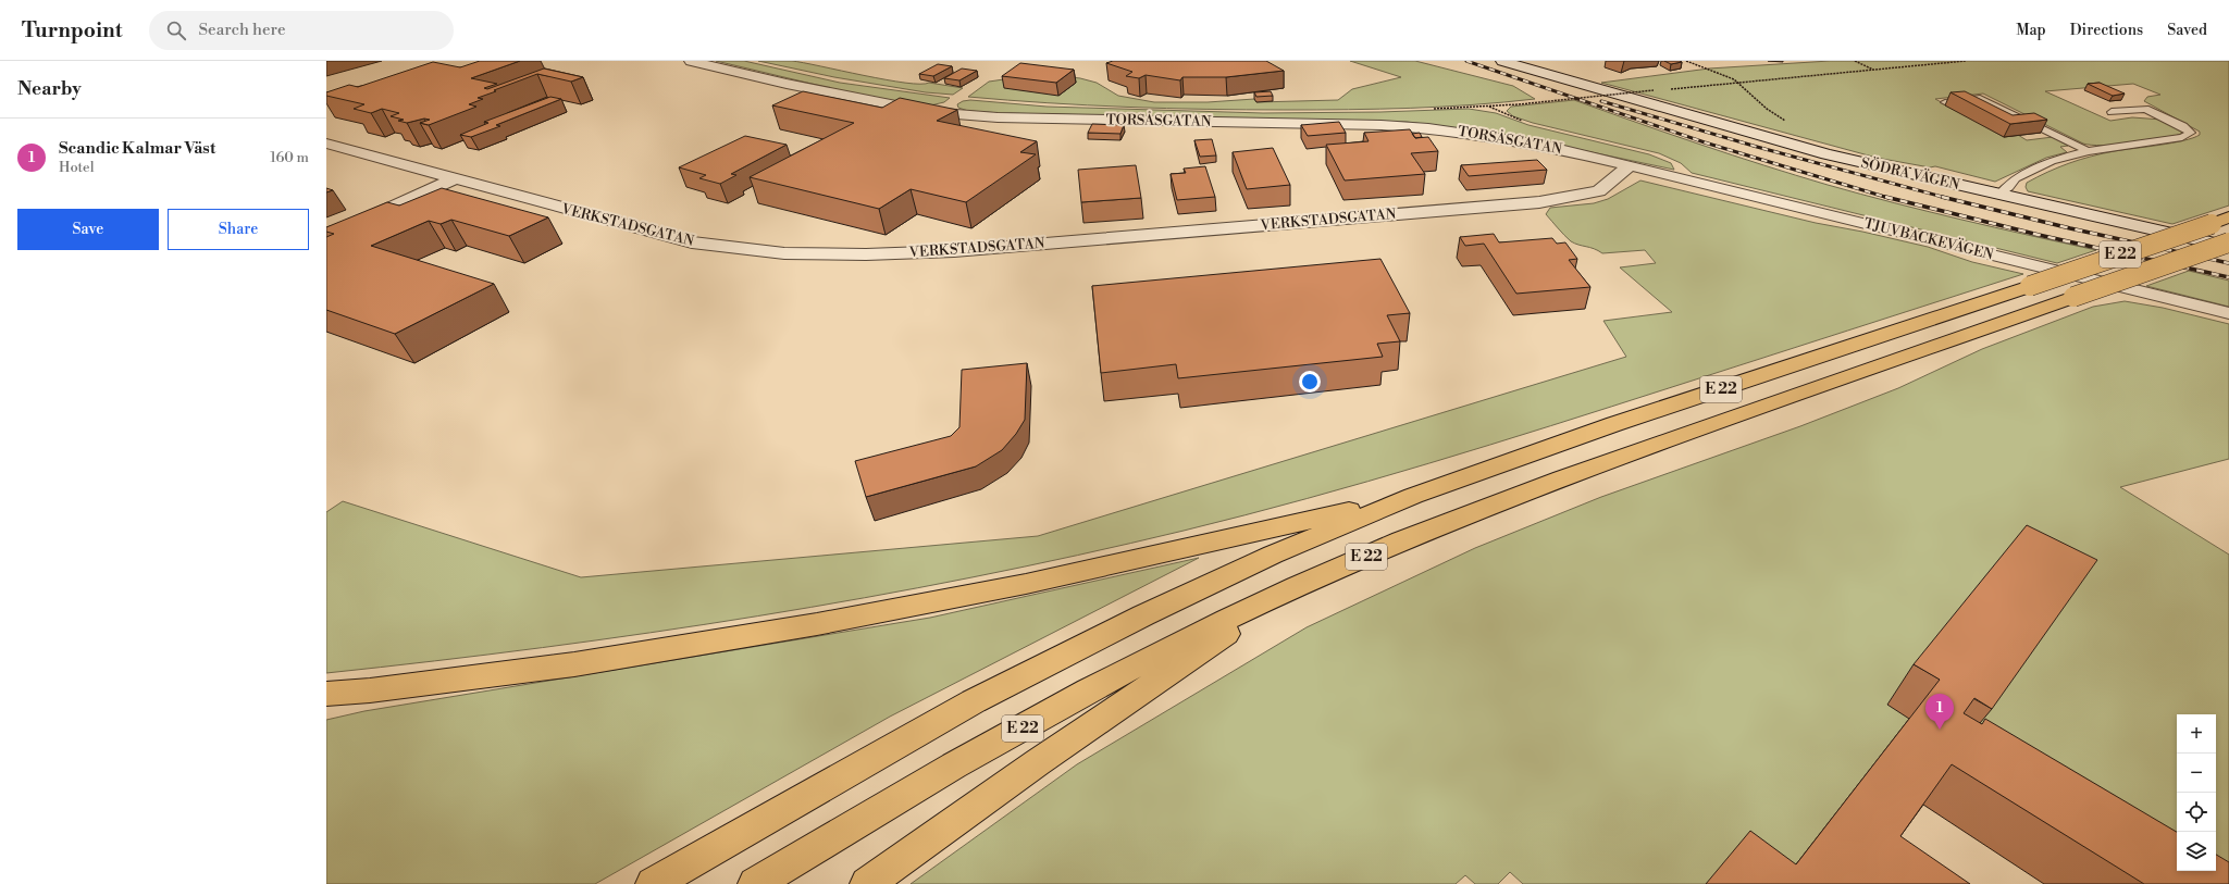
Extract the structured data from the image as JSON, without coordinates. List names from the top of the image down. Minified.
{"streets":{"highway":["E 22"],"street":["TORSÅSGATAN","SÖDRA VÄGEN","VERKSTADSGATAN","TJUVBACKEVÄGEN"]},"crossings":[["TORSÅSGATAN","VERKSTADSGATAN"],["TORSÅSGATAN","TJUVBACKEVÄGEN"],["VERKSTADSGATAN","TJUVBACKEVÄGEN"]],"page":{"header":"Turnpoint","search":"Search here","nav":["Map","Directions","Saved"],"heading":"Nearby","list":[{"mark":"1","name":"Scandic Kalmar Väst","note":"Hotel","value":"160 m"}],"buttons":["Save","Share"],"pins":"1","map_buttons":["+","−"]}}
